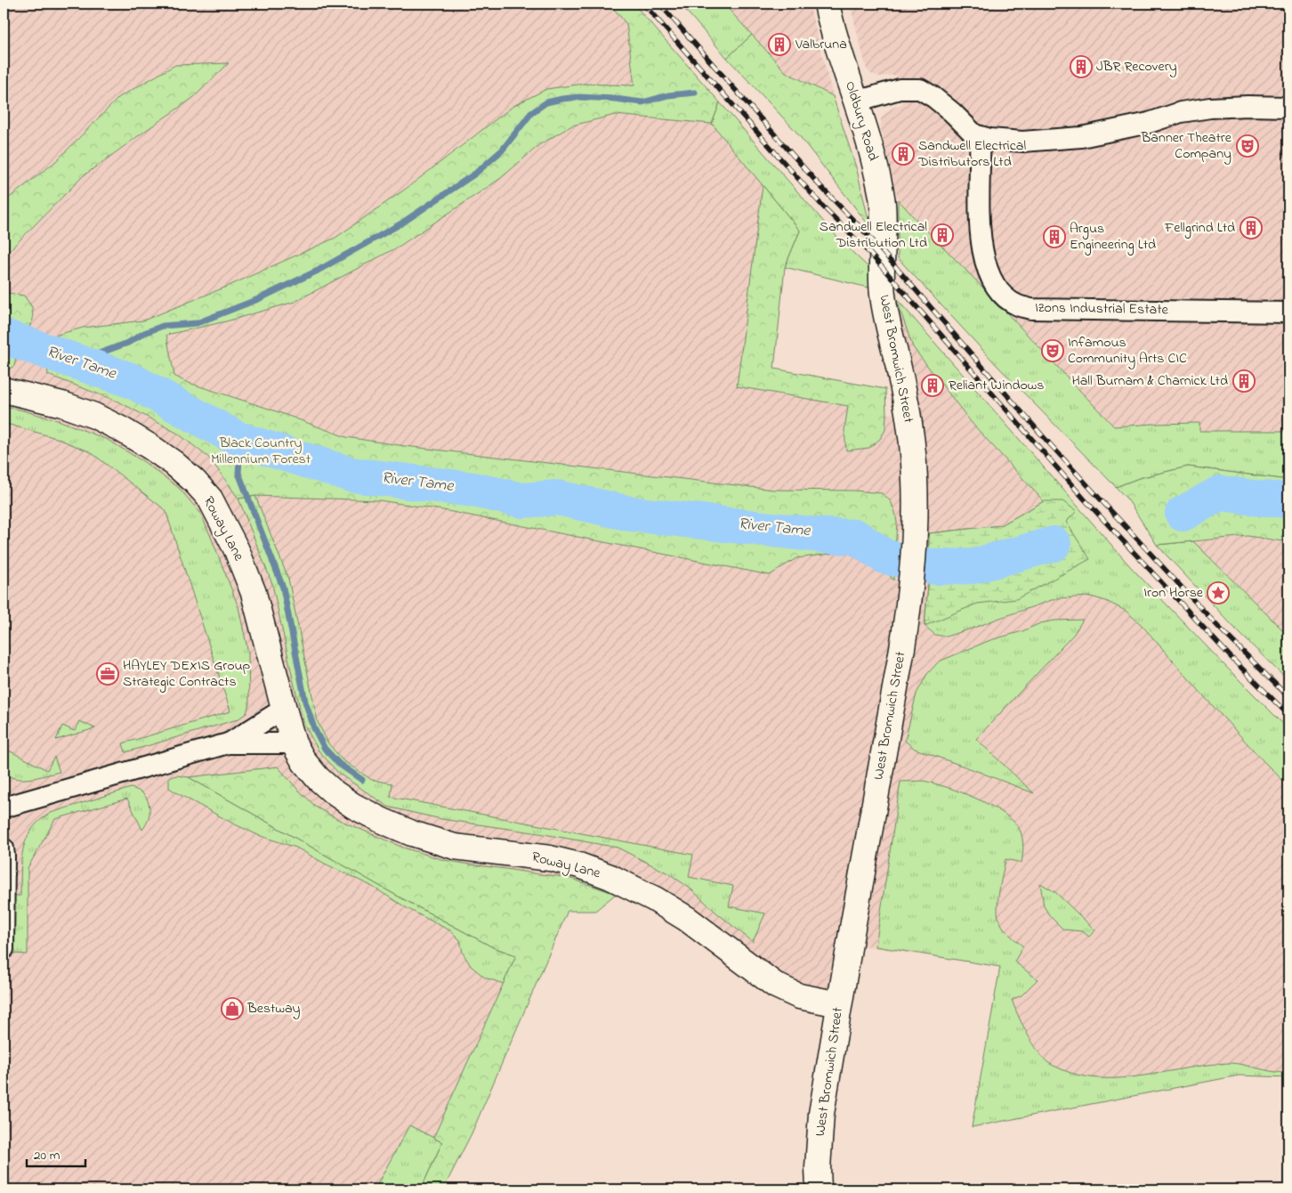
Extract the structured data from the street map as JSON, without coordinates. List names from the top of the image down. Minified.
{"streets":{"main road":["Oldbury Road","West Bromwich Street","Roway Lane"],"street":["Izons Industrial Estate"]},"crossings":[["Oldbury Road","West Bromwich Street"],["West Bromwich Street","Roway Lane"]],"water":["River Tame"],"parks":["Black Country Millennium Forest"],"places":{"building":["Valbruna","JBR Recovery","Sandwell Electrical Distributors Ltd","Fellgrind Ltd","Sandwell Electrical Distribution Ltd","Argus Engineering Ltd","Hall Burnam & Charnick Ltd","Reliant Windows"],"theatre":["Banner Theatre Company","Infamous Community Arts CIC"],"place":["Iron Horse"],"office":["HAYLEY DEXIS Group Strategic Contracts"],"shop":["Bestway"]},"scale_bar":"20 m"}
